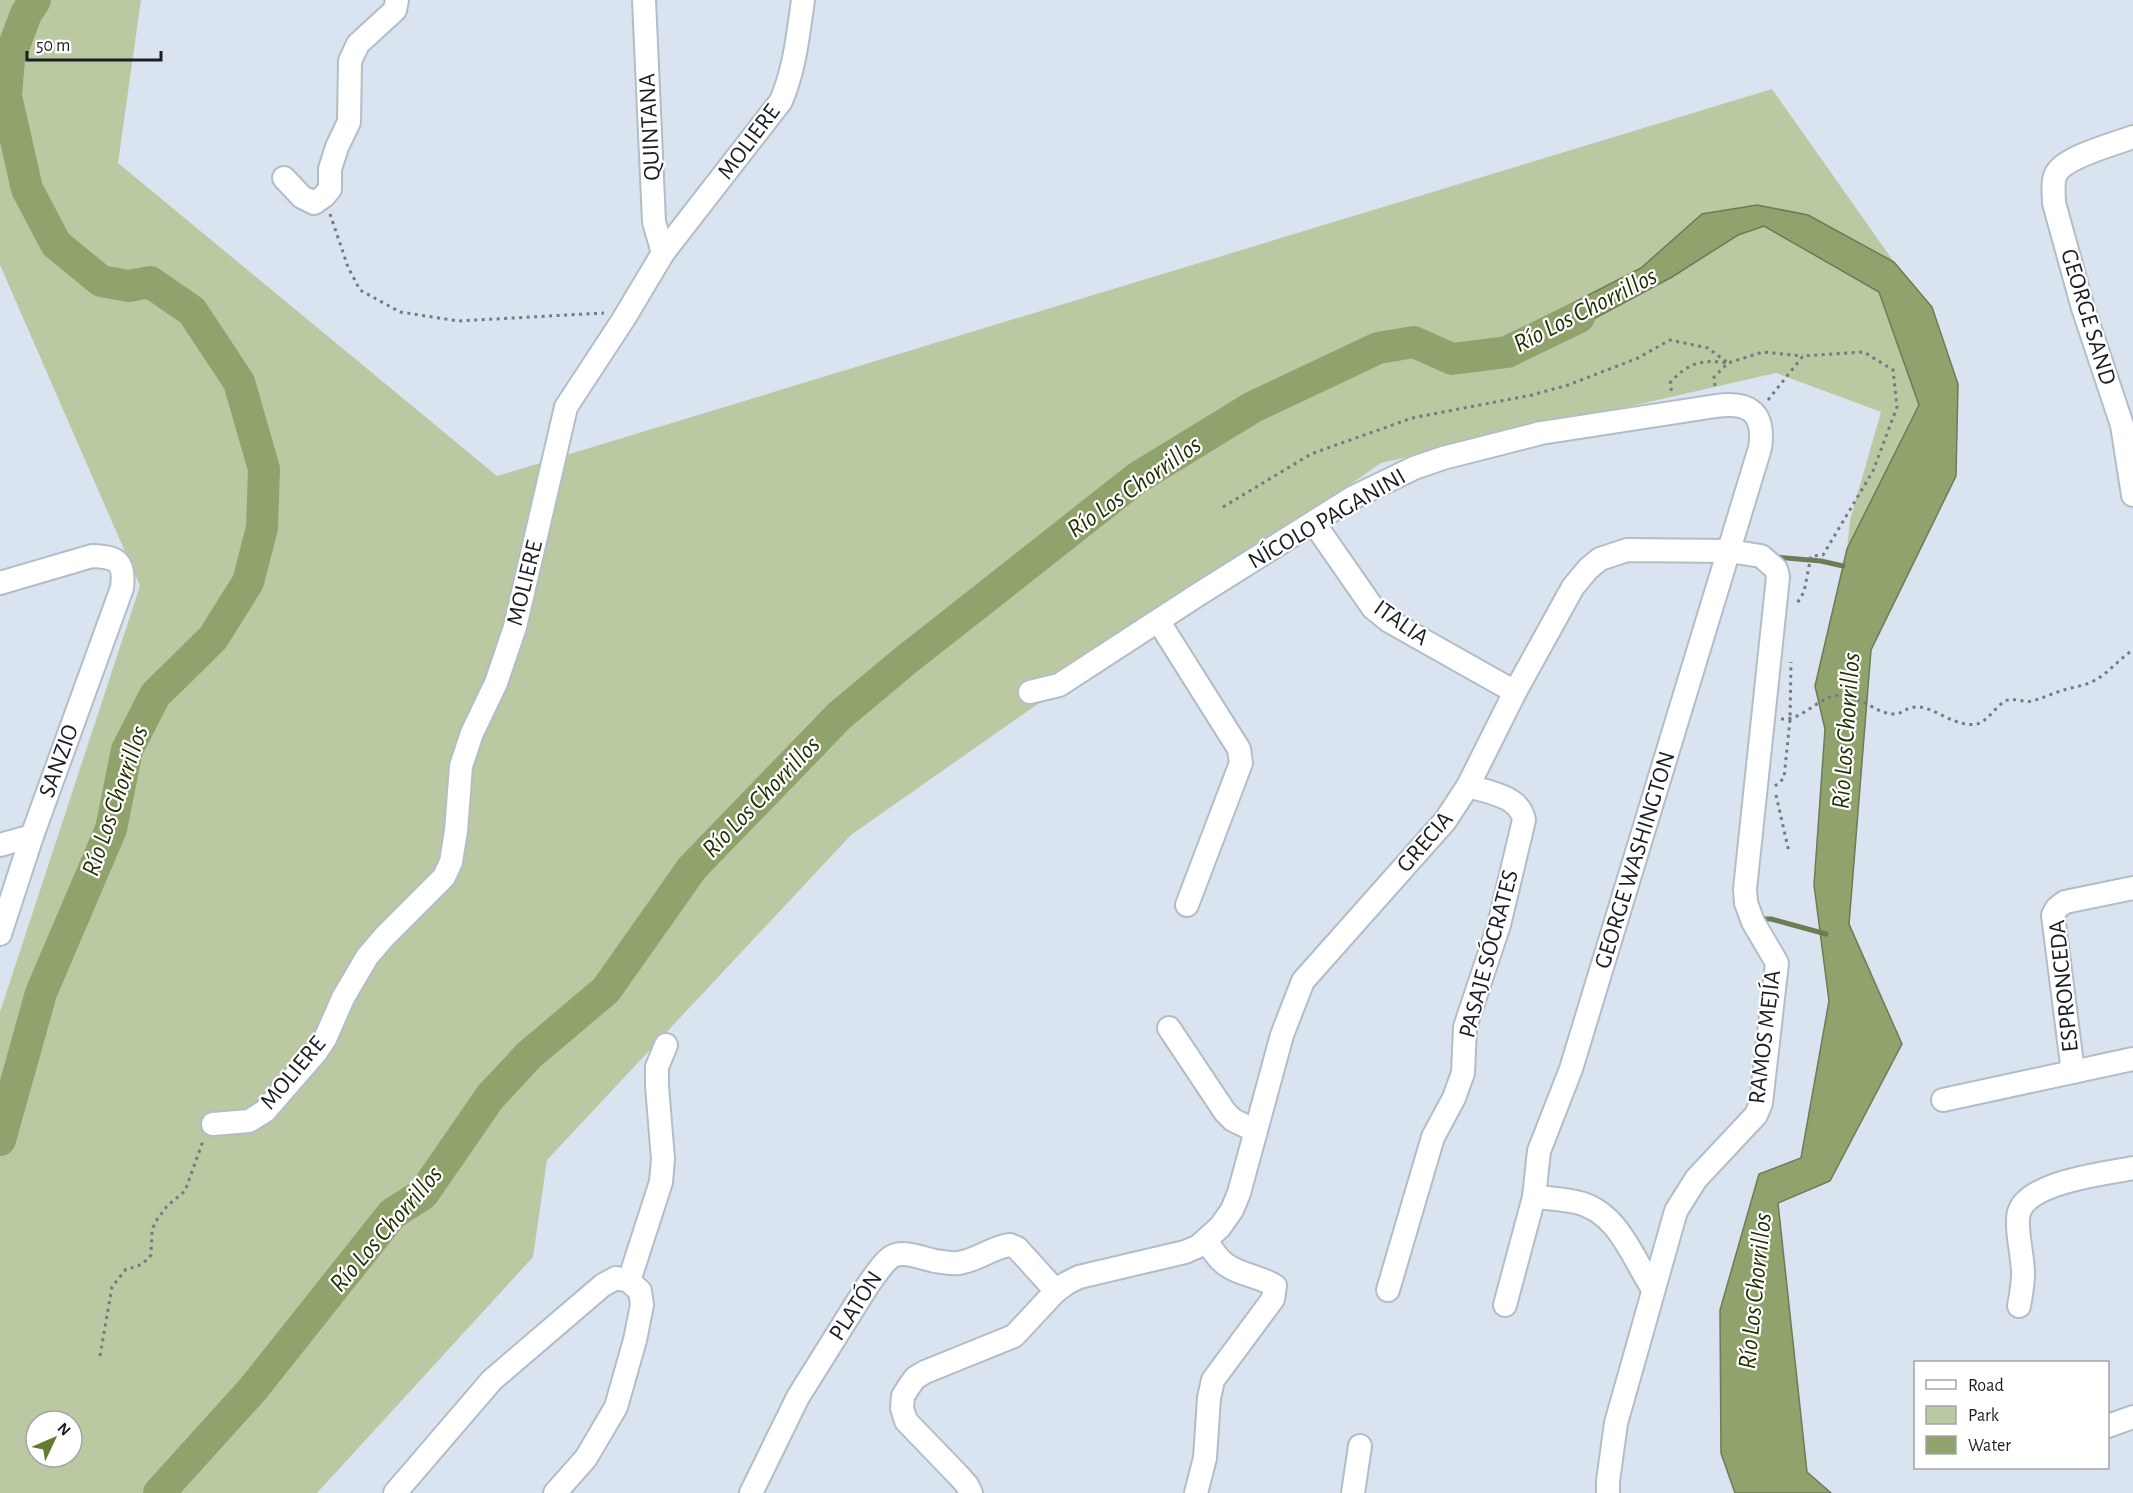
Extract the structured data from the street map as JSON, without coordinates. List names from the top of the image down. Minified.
{"streets":{"street":["QUINTANA","MOLIERE","GEORGE SAND","NÍCOLO PAGANINI","ITALIA","SANZIO","GRECIA","GEORGE WASHINGTON","PASAJE SÓCRATES","ESPRONCEDA","RAMOS MEJÍA","PLATÓN"]},"crossings":[["QUINTANA","MOLIERE"],["NÍCOLO PAGANINI","ITALIA"],["NÍCOLO PAGANINI","GEORGE WASHINGTON"],["ITALIA","GRECIA"],["GRECIA","GEORGE WASHINGTON"],["GRECIA","PASAJE SÓCRATES"],["GRECIA","RAMOS MEJÍA"],["GEORGE WASHINGTON","RAMOS MEJÍA"]],"water":["Río Los Chorrillos"],"legend":["Road","Park","Water"],"scale_bar":"50 m","north":"top right"}
